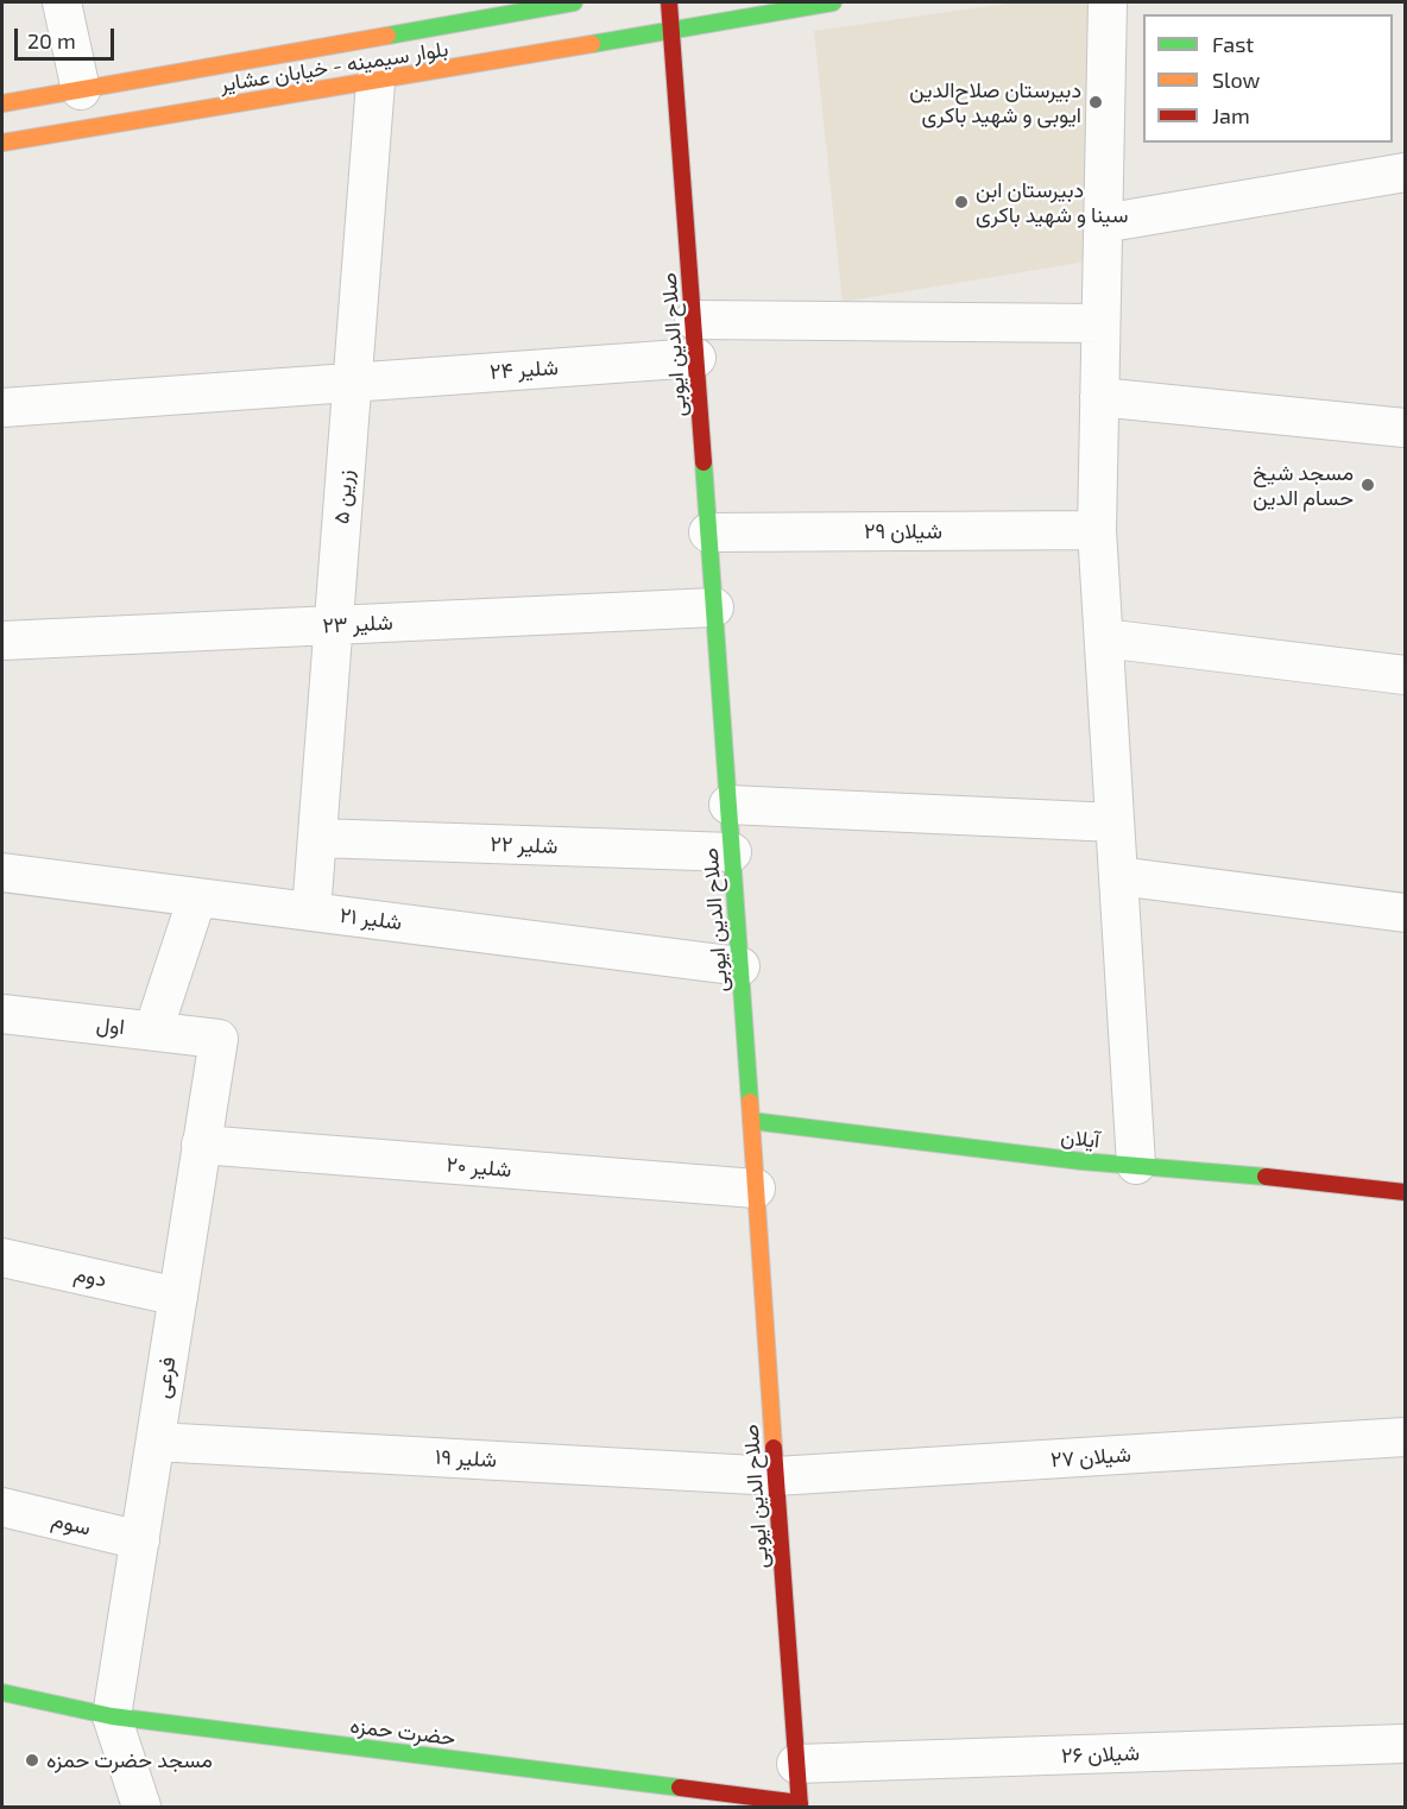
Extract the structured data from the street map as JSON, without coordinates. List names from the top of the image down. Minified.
{"streets":{"street":["بلوار سیمینه - خیابان عشایر","صلاح الدین ایوبی","شلیر ۲۴","زرین ۵","شیلان ۲۹","شلیر ۲۳","شلیر ۲۲","شلیر ۲۱","اول","آیلان","شلیر ۲۰","دوم","فرعی","شیلان ۲۷","شلیر ۱۹","سوم","حضرت حمزه","شیلان ۲۶"]},"crossings":[["بلوار سیمینه - خیابان عشایر","صلاح الدین ایوبی"],["بلوار سیمینه - خیابان عشایر","زرین ۵"],["صلاح الدین ایوبی","شلیر ۲۴"],["صلاح الدین ایوبی","شیلان ۲۹"],["صلاح الدین ایوبی","شلیر ۲۳"],["صلاح الدین ایوبی","شلیر ۲۲"],["صلاح الدین ایوبی","شلیر ۲۱"],["صلاح الدین ایوبی","آیلان"],["صلاح الدین ایوبی","شلیر ۲۰"],["صلاح الدین ایوبی","شیلان ۲۷"],["صلاح الدین ایوبی","شلیر ۱۹"],["صلاح الدین ایوبی","حضرت حمزه"],["صلاح الدین ایوبی","شیلان ۲۶"],["شلیر ۲۴","زرین ۵"],["زرین ۵","شلیر ۲۳"],["زرین ۵","شلیر ۲۲"],["زرین ۵","شلیر ۲۱"],["اول","فرعی"],["شلیر ۲۰","فرعی"],["دوم","فرعی"],["فرعی","شلیر ۱۹"],["فرعی","سوم"],["فرعی","حضرت حمزه"],["شیلان ۲۷","شلیر ۱۹"]],"places":["دبیرستان صلاح‌الدین ایوبی و شهید باکری","دبیرستان ابن سینا و شهید باکری","مسجد شیخ حسام الدین","مسجد حضرت حمزه"],"legend":["Fast","Slow","Jam"],"scale_bar":"20 m"}
